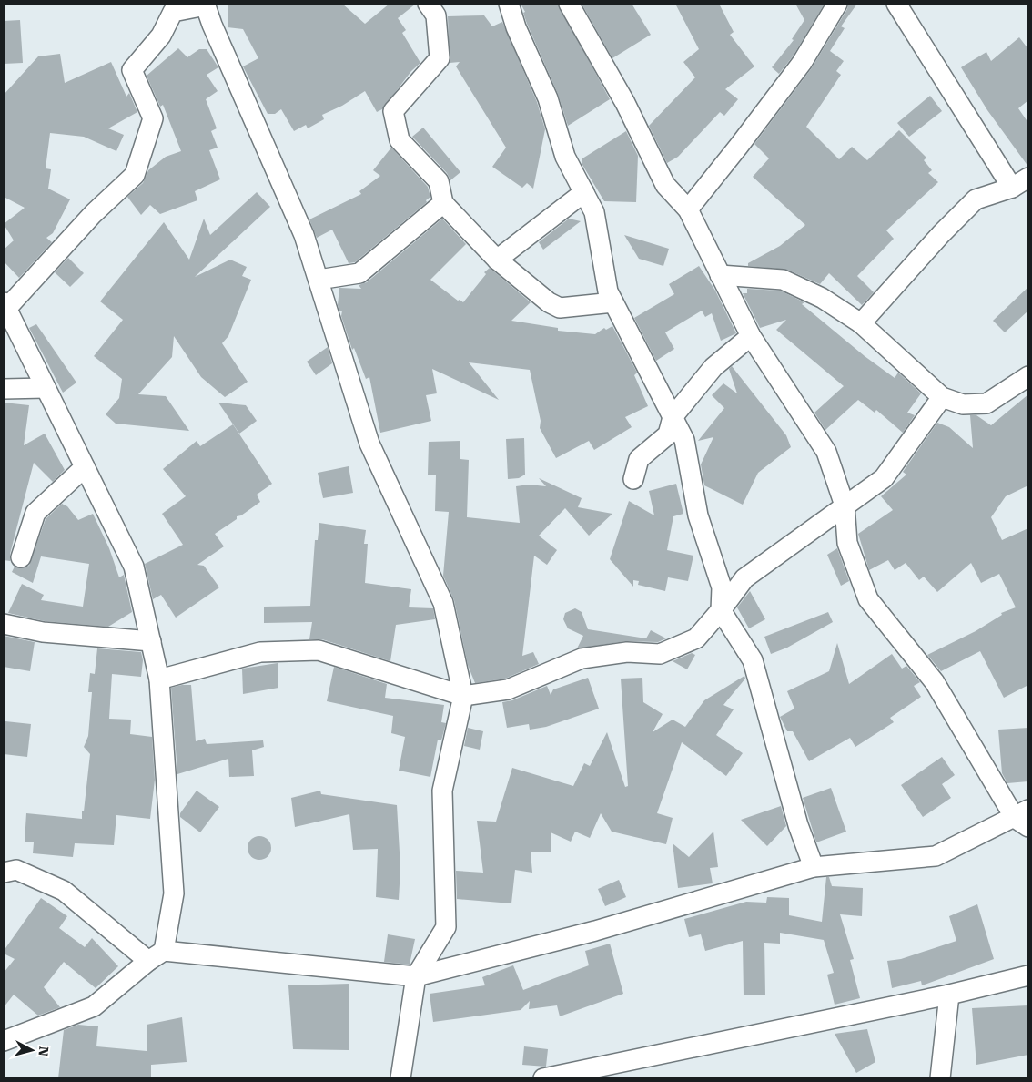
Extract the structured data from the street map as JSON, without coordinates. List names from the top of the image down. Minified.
{"north":"right"}
